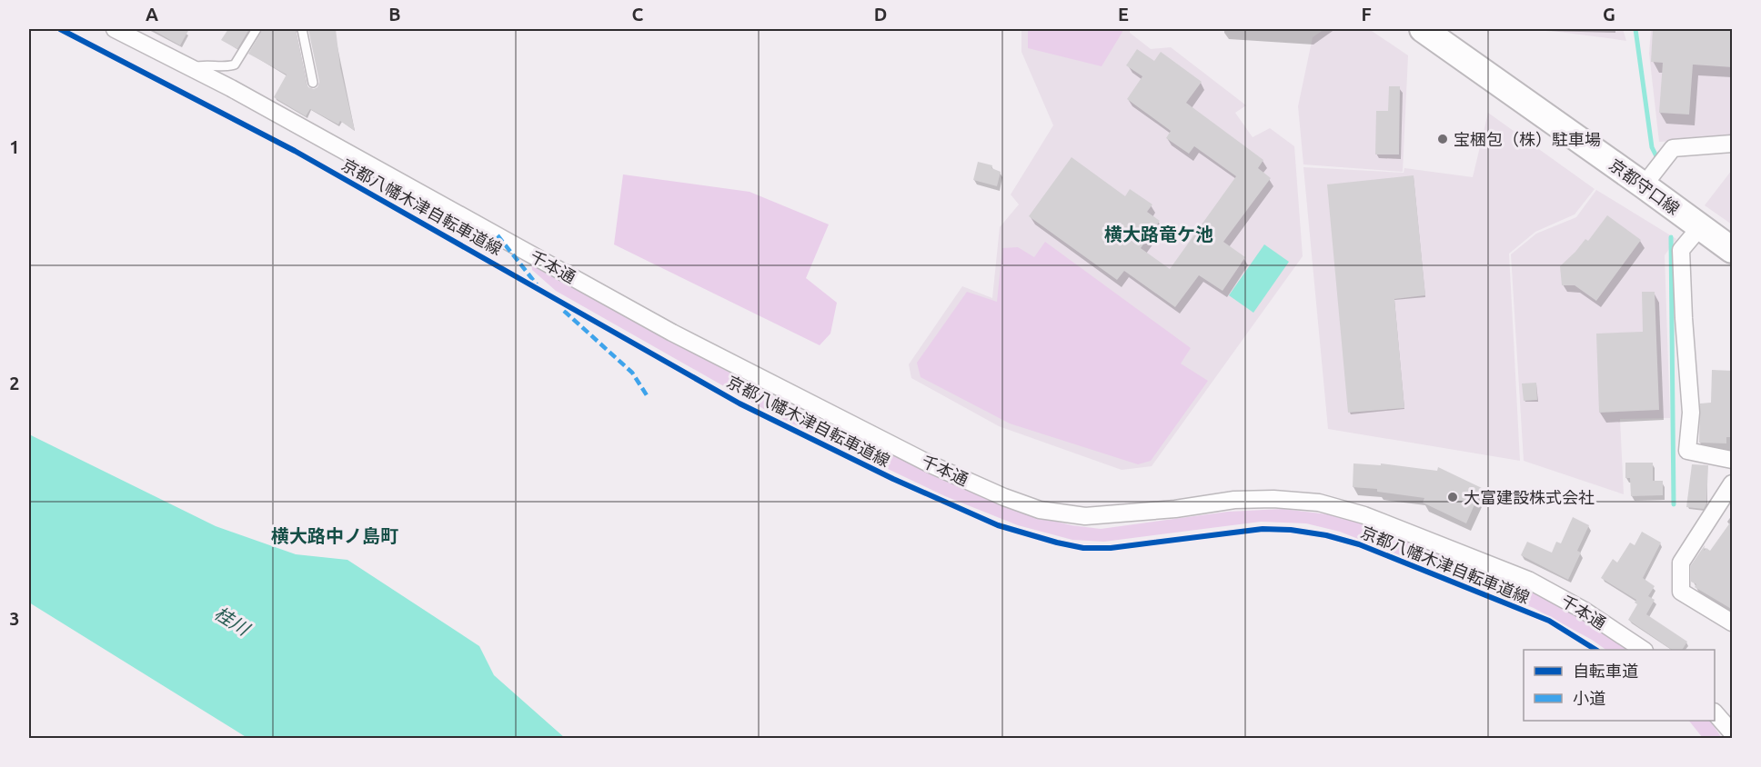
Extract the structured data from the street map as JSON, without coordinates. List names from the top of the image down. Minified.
{"streets":{"main road":["京都守口線"],"street":["千本通"],"cycle path":["京都八幡木津自転車道線"]},"districts":["横大路竜ケ池","横大路中ノ島町"],"water":["桂川"],"places":["宝梱包（株）駐車場","大富建設株式会社"],"legend":["自転車道","小道"],"grid":{"columns":["A","B","C","D","E","F","G"],"rows":["1","2","3"]}}
